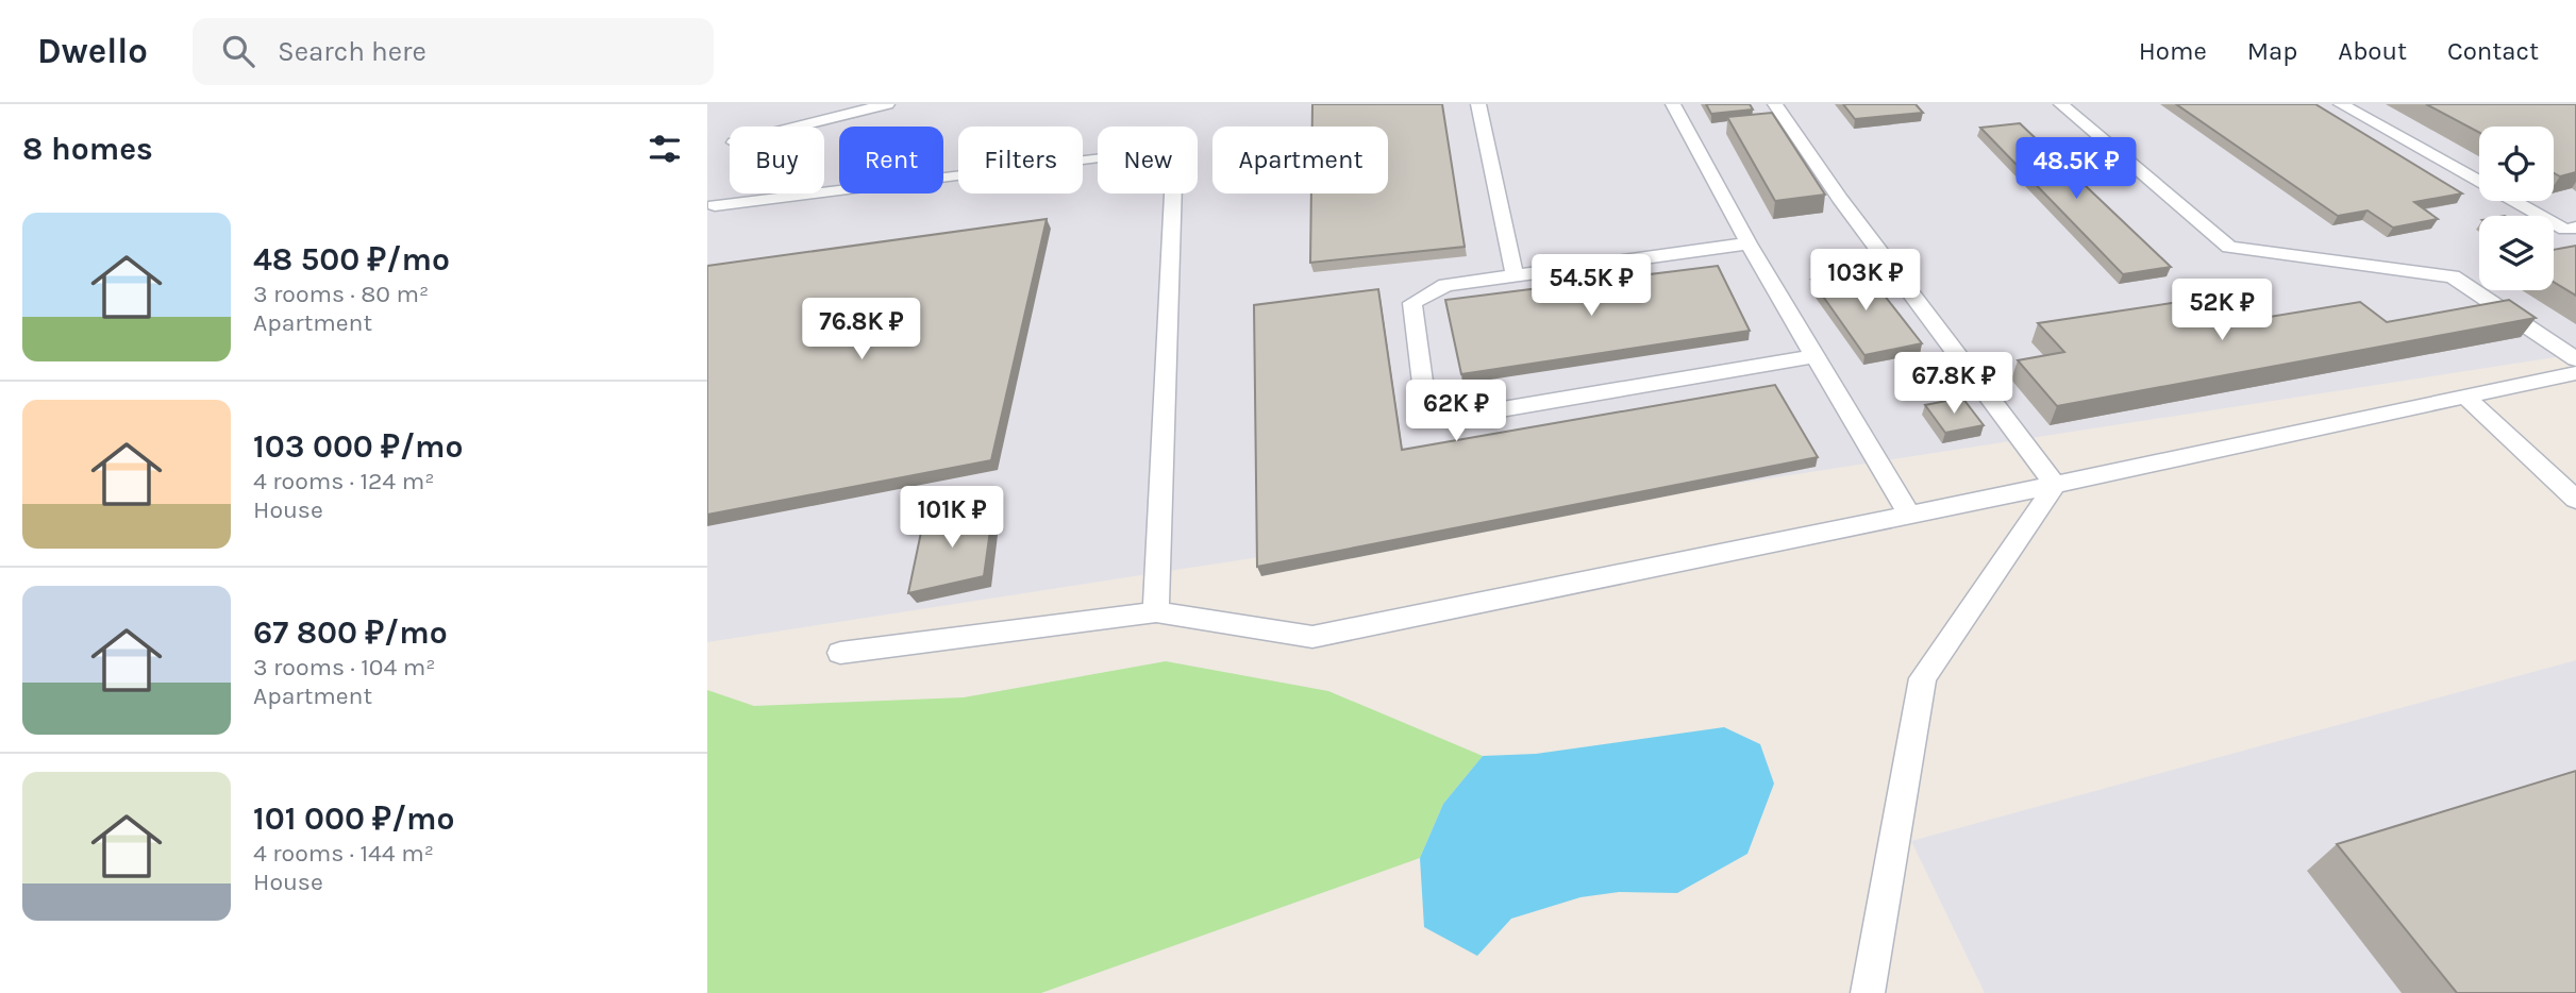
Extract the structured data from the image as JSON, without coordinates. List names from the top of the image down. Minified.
{"page":{"header":"Dwello","search":"Search here","nav":["Home","Map","About","Contact"],"heading":"8 homes","chip":["Buy","Rent","Filters","New","Apartment"],"price":["48.5K ₽","103K ₽","54.5K ₽","52K ₽","76.8K ₽","67.8K ₽","62K ₽","101K ₽"],"list":[{"name":"48 500 ₽/mo","note":"3 rooms · 80 m² · Apartment"},{"name":"103 000 ₽/mo","note":"4 rooms · 124 m² · House"},{"name":"67 800 ₽/mo","note":"3 rooms · 104 m² · Apartment"},{"name":"101 000 ₽/mo","note":"4 rooms · 144 m² · House"}]}}
